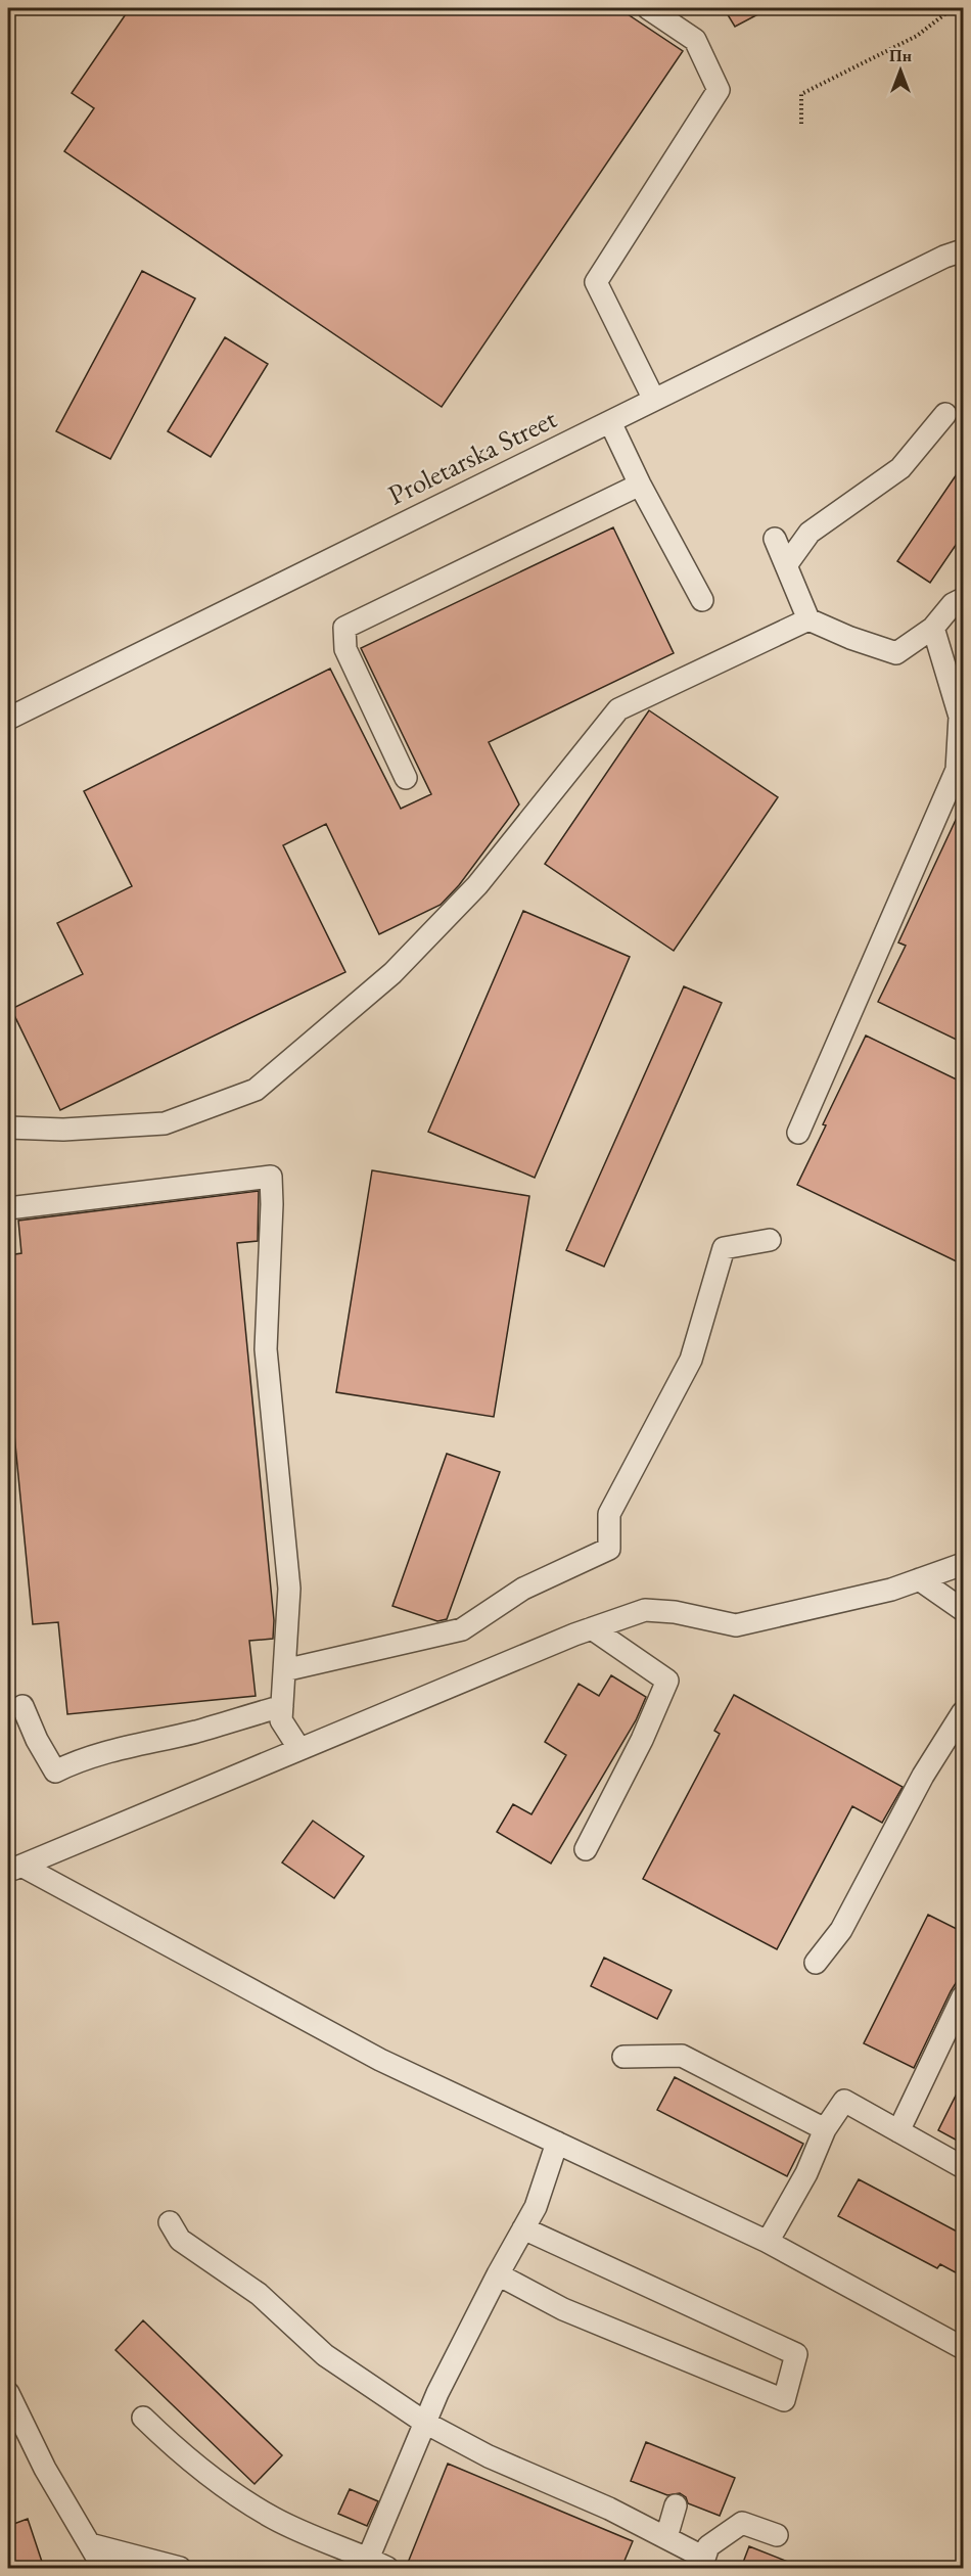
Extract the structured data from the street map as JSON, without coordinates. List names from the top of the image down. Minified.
{"streets":{"street":["Proletarska Street"]},"north":"top"}
